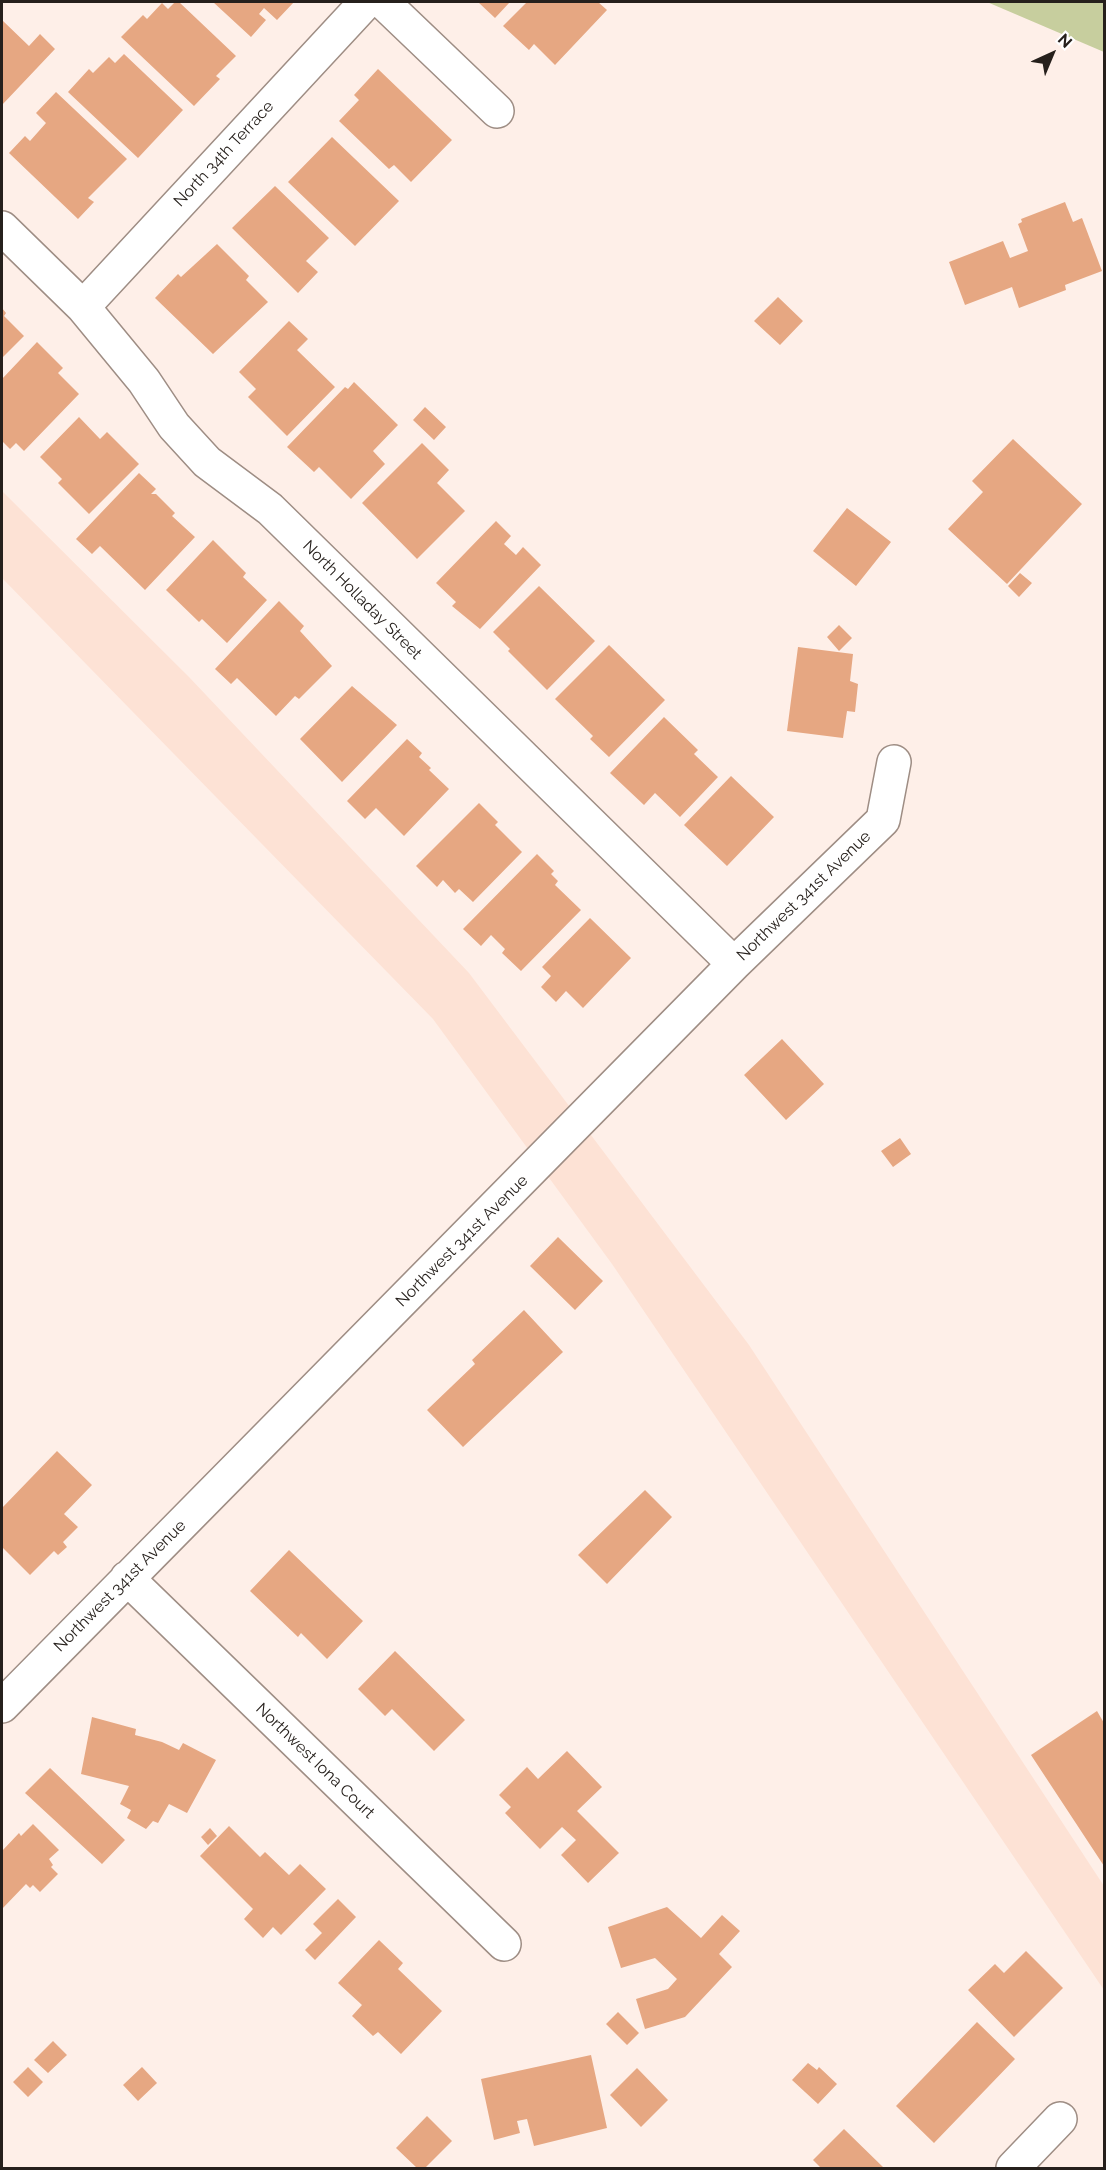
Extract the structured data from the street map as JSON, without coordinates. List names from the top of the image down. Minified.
{"streets":{"street":["North 34th Terrace","North Holladay Street","Northwest 341st Avenue","Northwest Iona Court"]},"crossings":[["North 34th Terrace","North Holladay Street"],["North Holladay Street","Northwest 341st Avenue"],["Northwest 341st Avenue","Northwest Iona Court"]],"north":"top right"}
